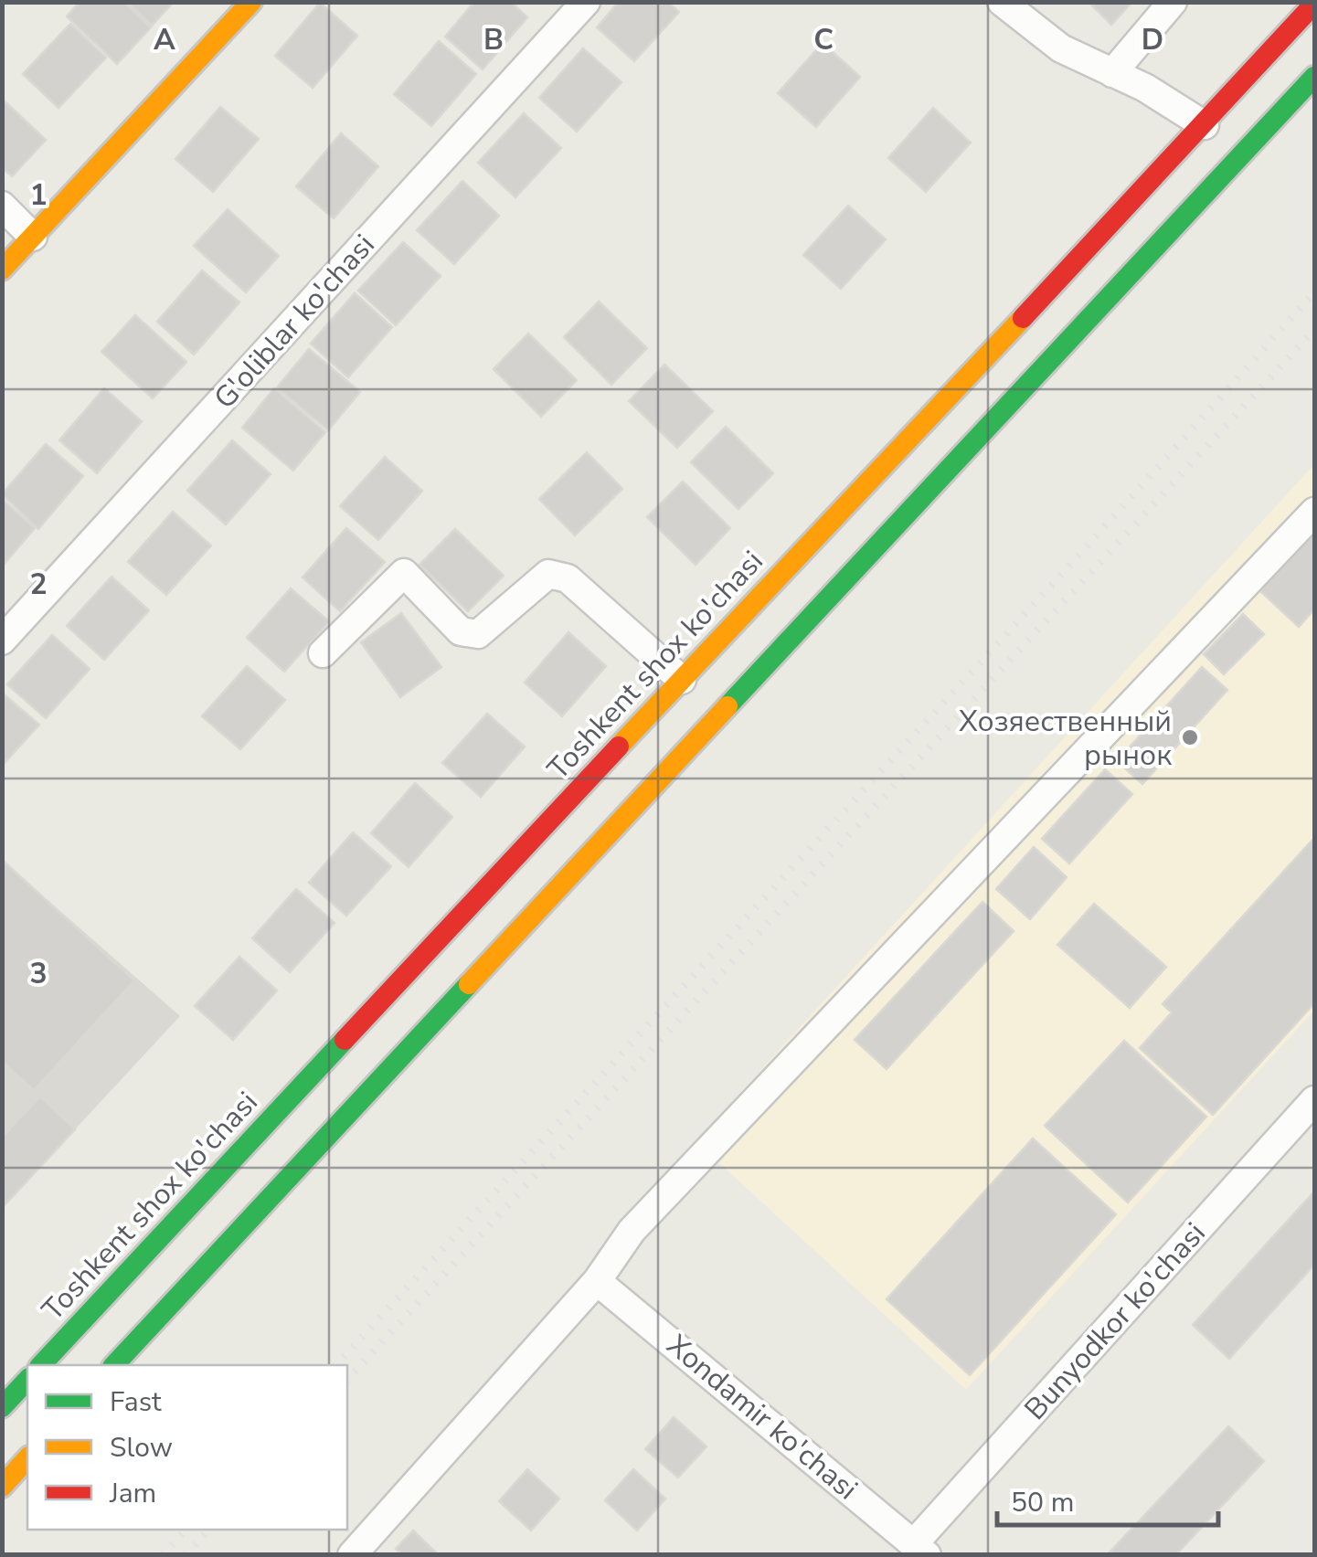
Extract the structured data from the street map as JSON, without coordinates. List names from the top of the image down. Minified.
{"streets":{"main road":["Toshkent shox ko'chasi"],"street":["G'oliblar ko'chasi","Bunyodkor ko'chasi","Xondamir ko'chasi"]},"crossings":[["Bunyodkor ko'chasi","Xondamir ko'chasi"]],"places":["Хозяественный рынок"],"legend":["Fast","Slow","Jam"],"scale_bar":"50 m","grid":{"columns":["A","B","C","D"],"rows":["1","2","3"]}}
